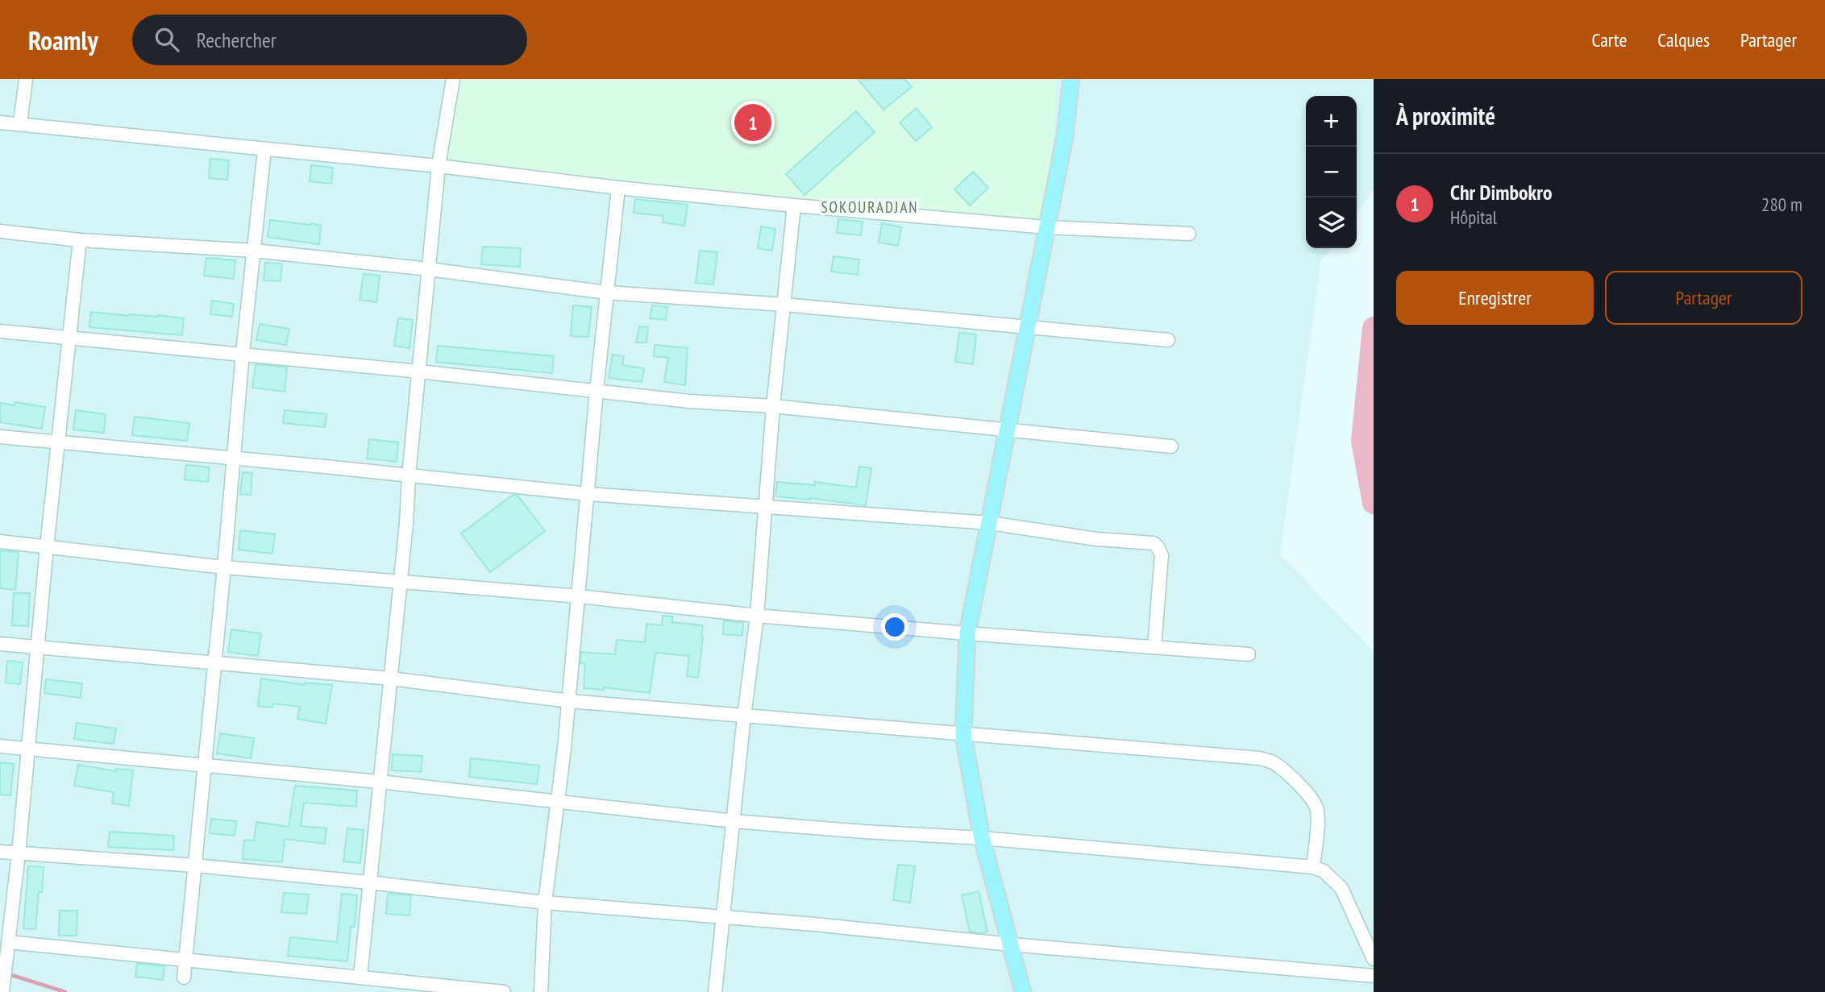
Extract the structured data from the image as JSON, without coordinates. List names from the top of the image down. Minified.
{"districts":["SOKOURADJAN"],"page":{"header":"Roamly","search":"Rechercher","nav":["Carte","Calques","Partager"],"heading":"À proximité","map_buttons":["+","−"],"pins":"1","list":[{"mark":"1","name":"Chr Dimbokro","note":"Hôpital","value":"280 m"}],"buttons":["Enregistrer","Partager"]}}
